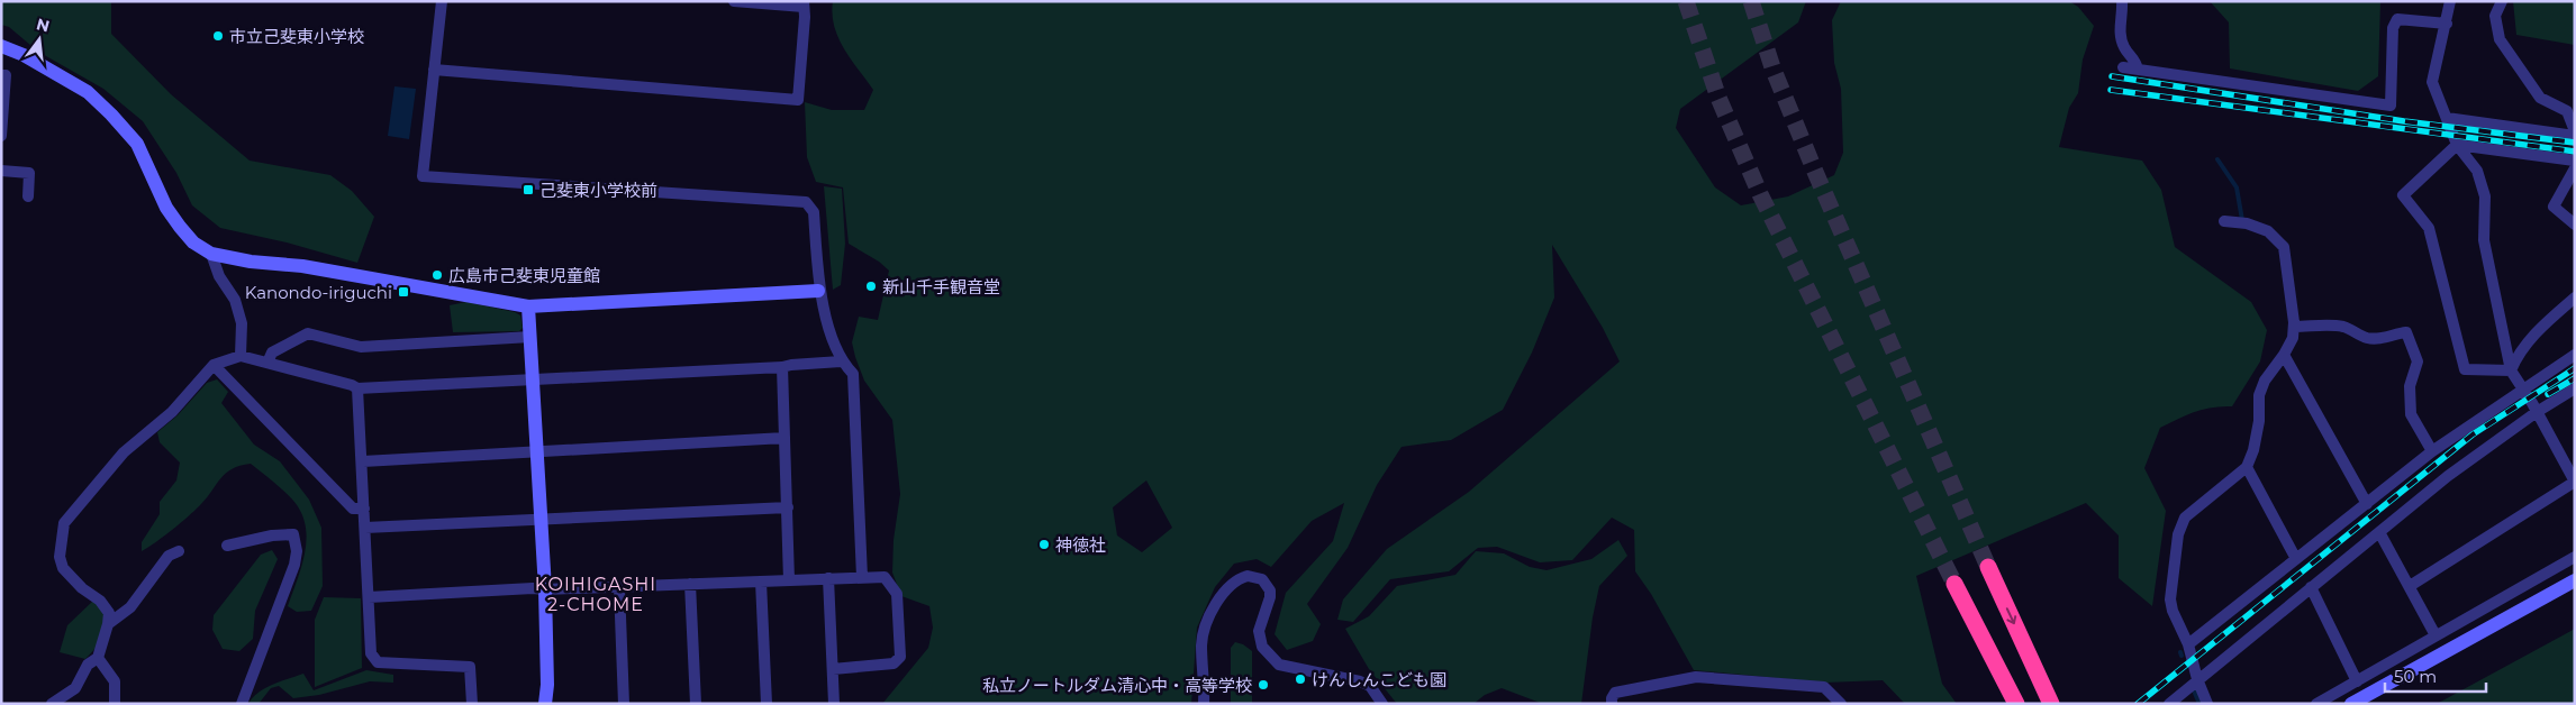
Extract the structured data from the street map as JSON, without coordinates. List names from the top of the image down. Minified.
{"districts":["KOIHIGASHI 2-CHOME"],"places":{"other":["市立己斐東小学校","広島市己斐東児童館","新山千手観音堂","神徳社","けんしんこども園","私立ノートルダム清心中・高等学校"],"transit":["己斐東小学校前","Kanondo-iriguchi"]},"scale_bar":"50 m","north":"top"}
